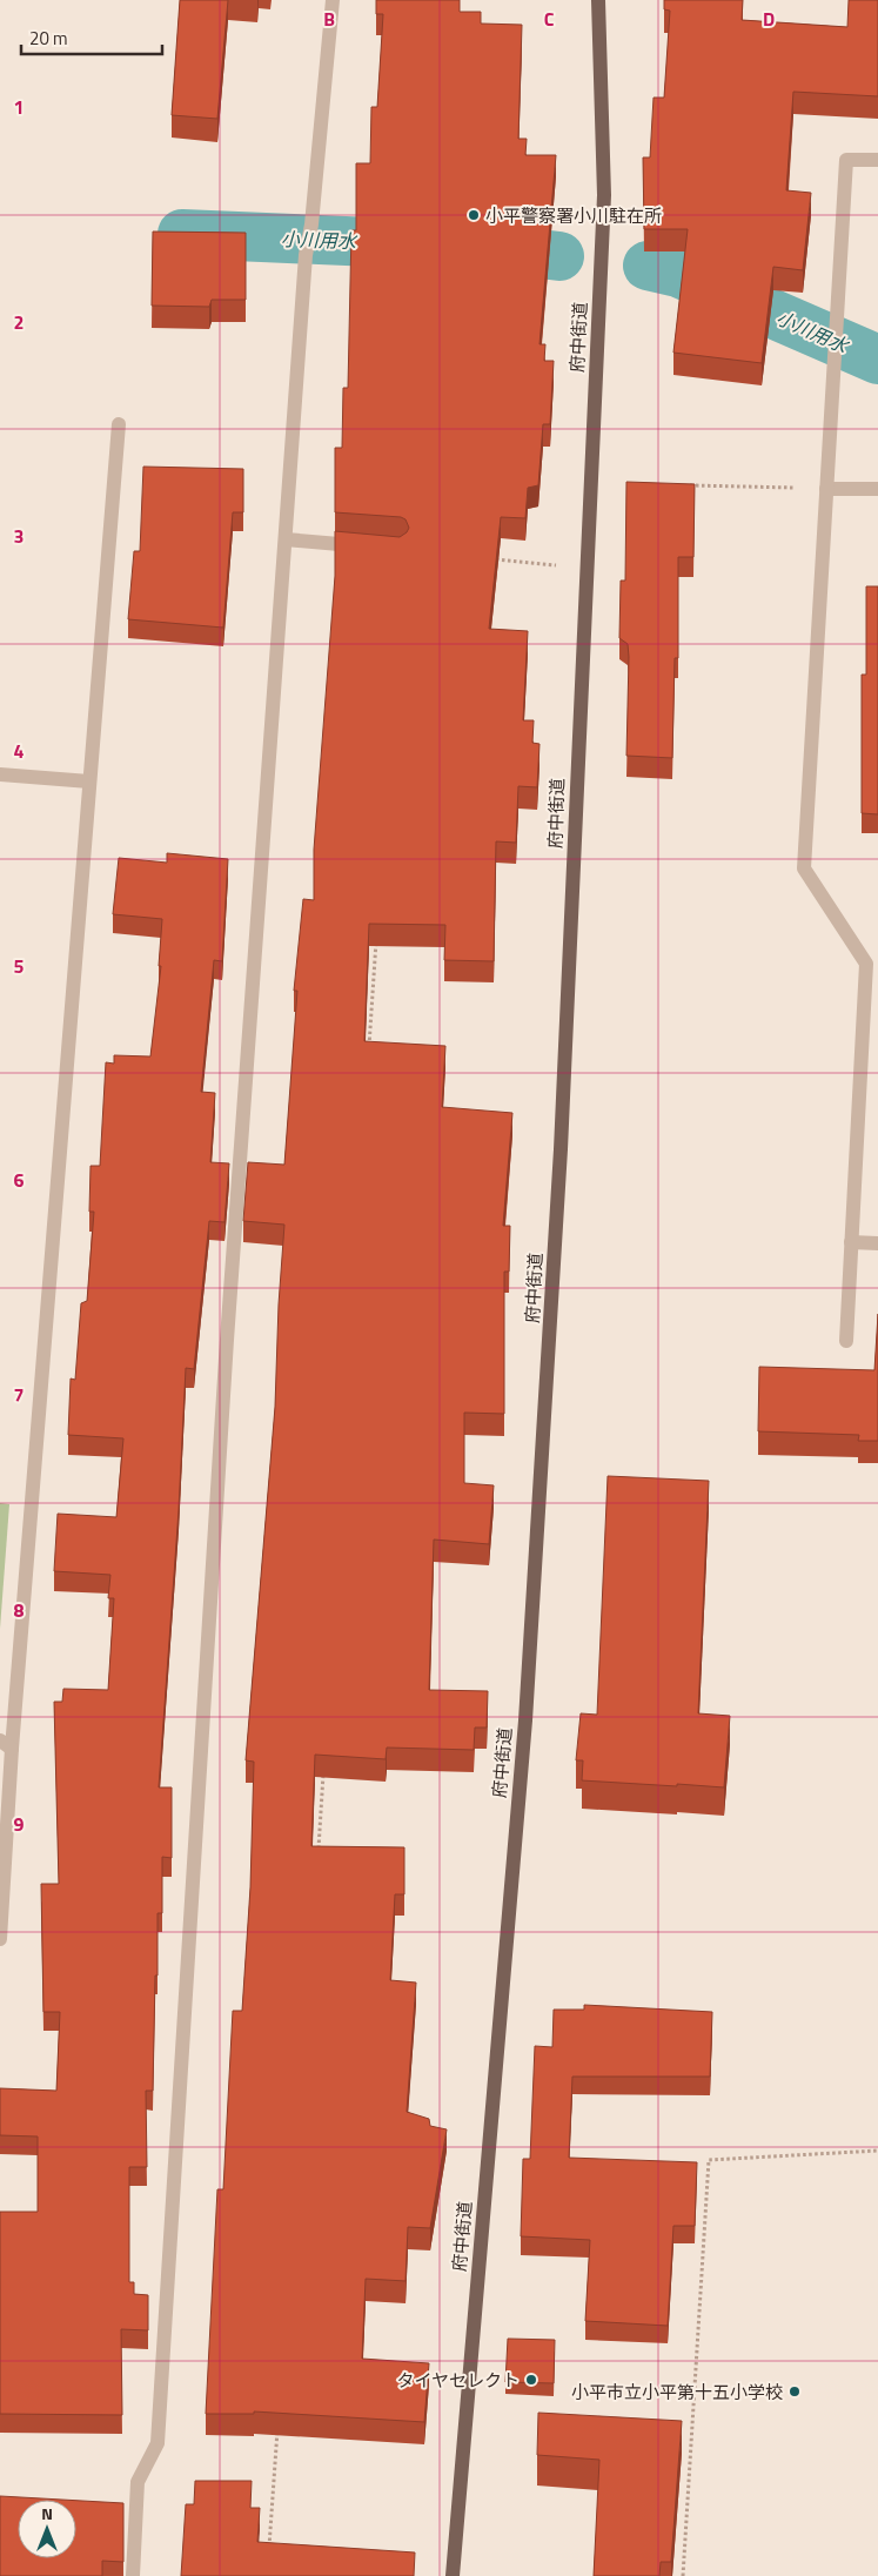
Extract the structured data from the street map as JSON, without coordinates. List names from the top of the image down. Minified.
{"streets":{"main road":["府中街道"]},"water":["小川用水"],"places":["小平警察署小川駐在所","タイヤセレクト","小平市立小平第十五小学校"],"scale_bar":"20 m","north":"top","grid":{"columns":["B","C","D"],"rows":["1","2","3","4","5","6","7","8","9"]}}
